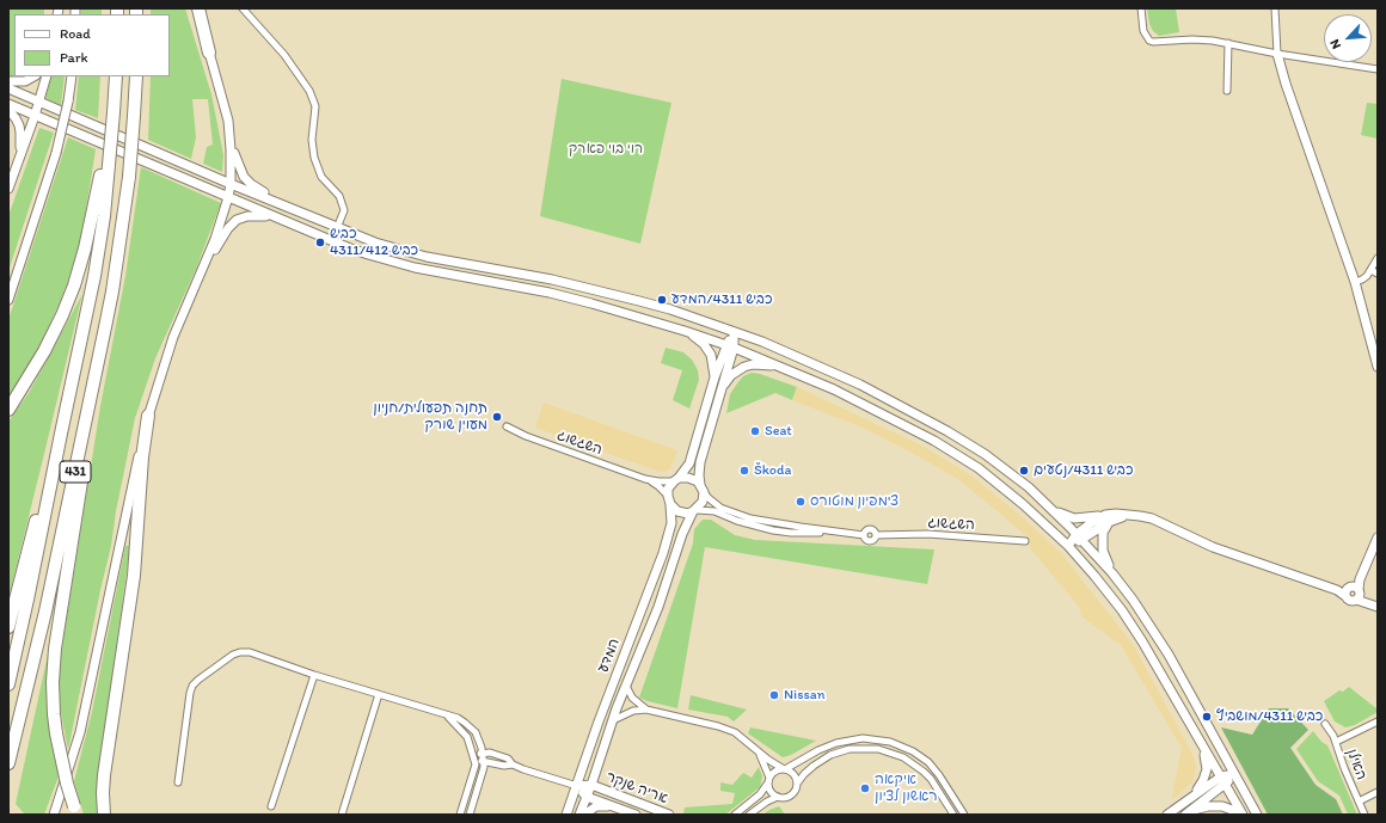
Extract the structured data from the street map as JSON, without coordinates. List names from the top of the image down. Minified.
{"streets":{"highway":["431"],"main road":["המדע","אריה שנקר"],"street":["השגשוג","האילן"]},"crossings":[["השגשוג","המדע"],["המדע","אריה שנקר"]],"parks":["רוי בוי פארק"],"places":["כביש 4311/כביש 412","כביש 4311/המדע","תחנה תפעולית/חניון מעוין שורק","Seat","Škoda","כביש 4311/נטעים","צ'מפיון מוטורס","Nissan","כביש 4311/מושביץ","איקאה ראשון לציון"],"legend":["Road","Park"],"north":"bottom left"}
